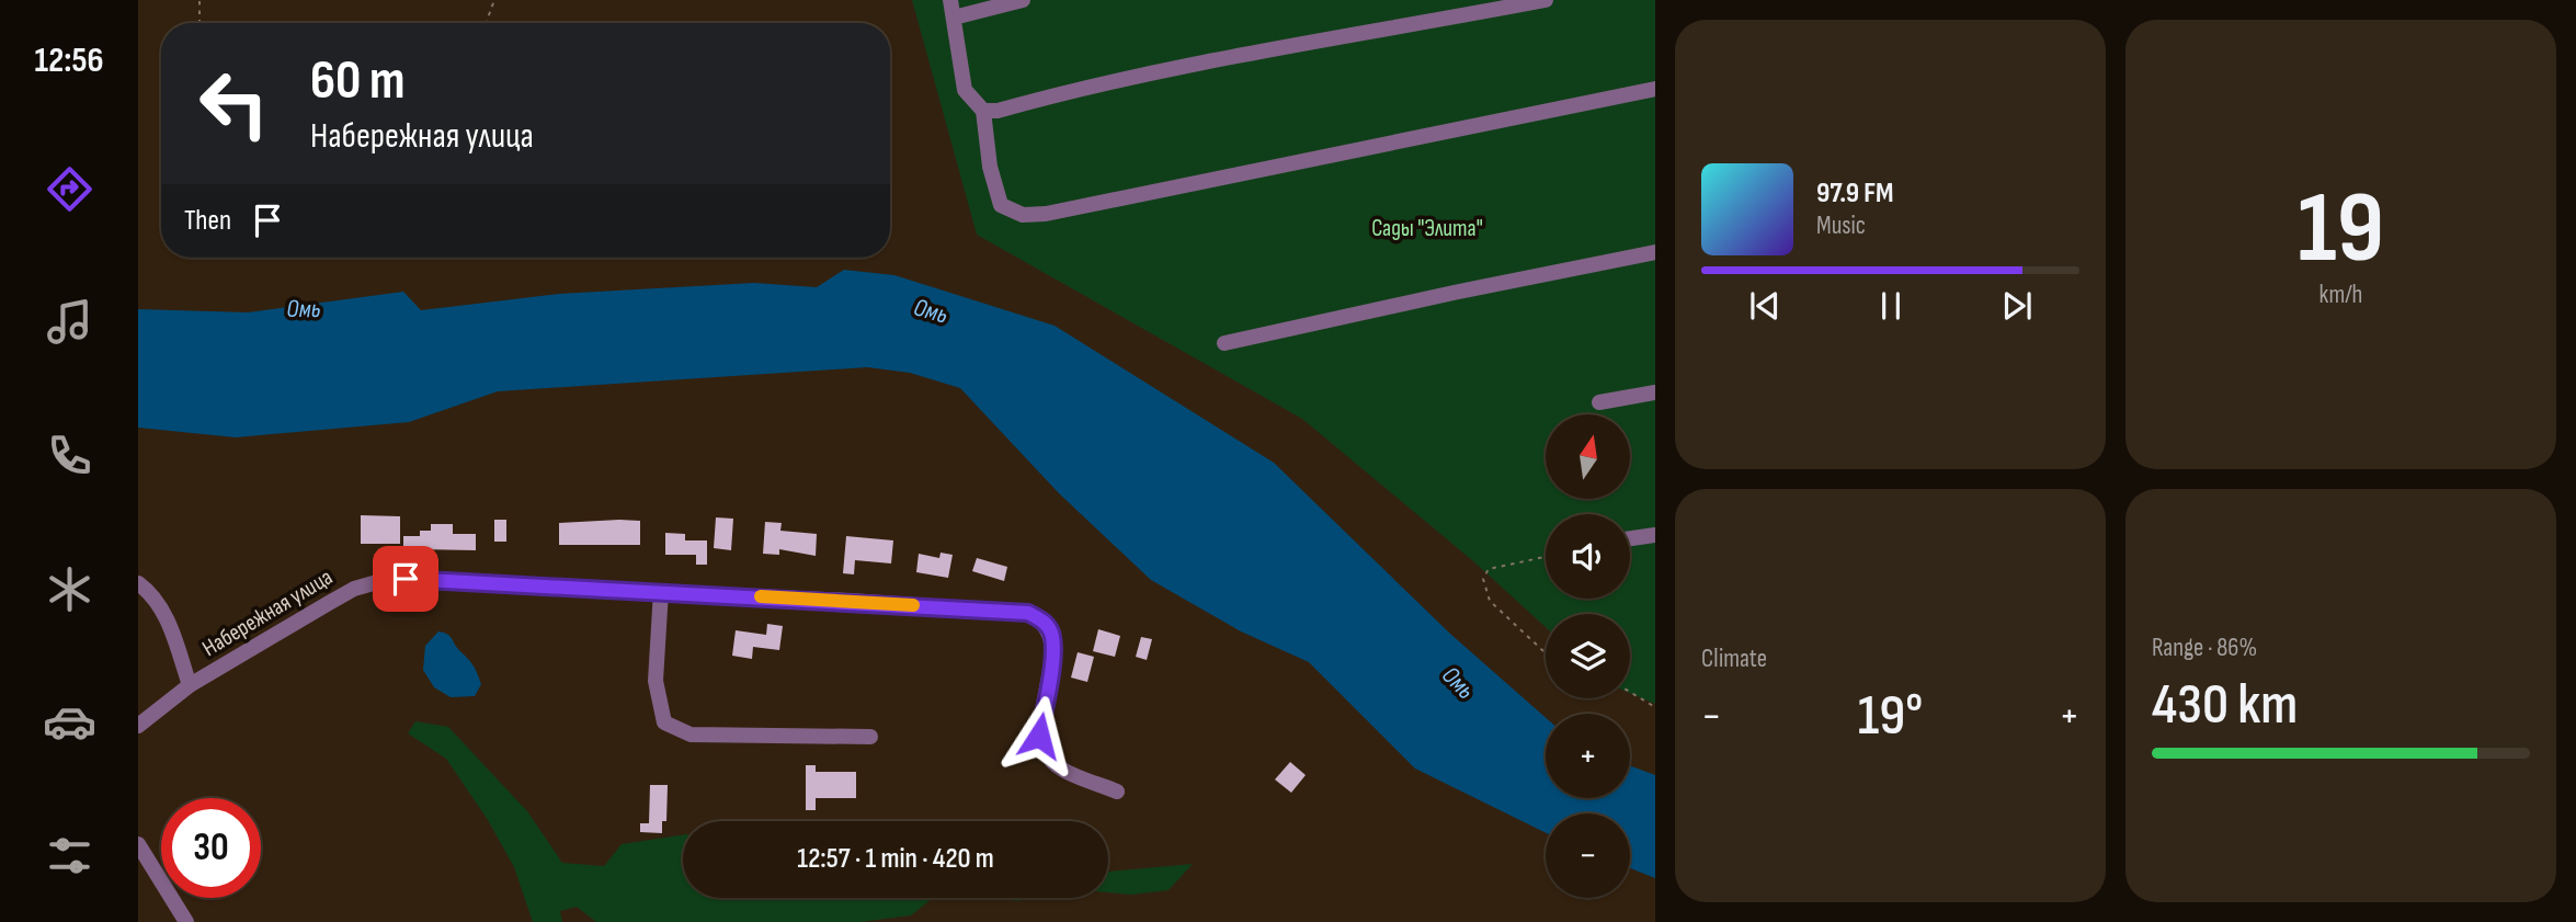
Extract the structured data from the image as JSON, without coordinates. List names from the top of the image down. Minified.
{"streets":{"street":["Набережная улица"]},"water":["Омь"],"parks":["Сады \"Элита\""],"north":"top","page":{"tabs":"12:56","tile":[["19","km/h"],"Climate",["Range · 86%","430 km"]],"turn":["60 m","Набережная улица"],"song":["97.9 FM","Music"],"then":"Then","map_buttons":["+","−"],"heat":["−","19°","+"],"limit":"30","trip":"12:57 · 1 min · 420 m"}}
